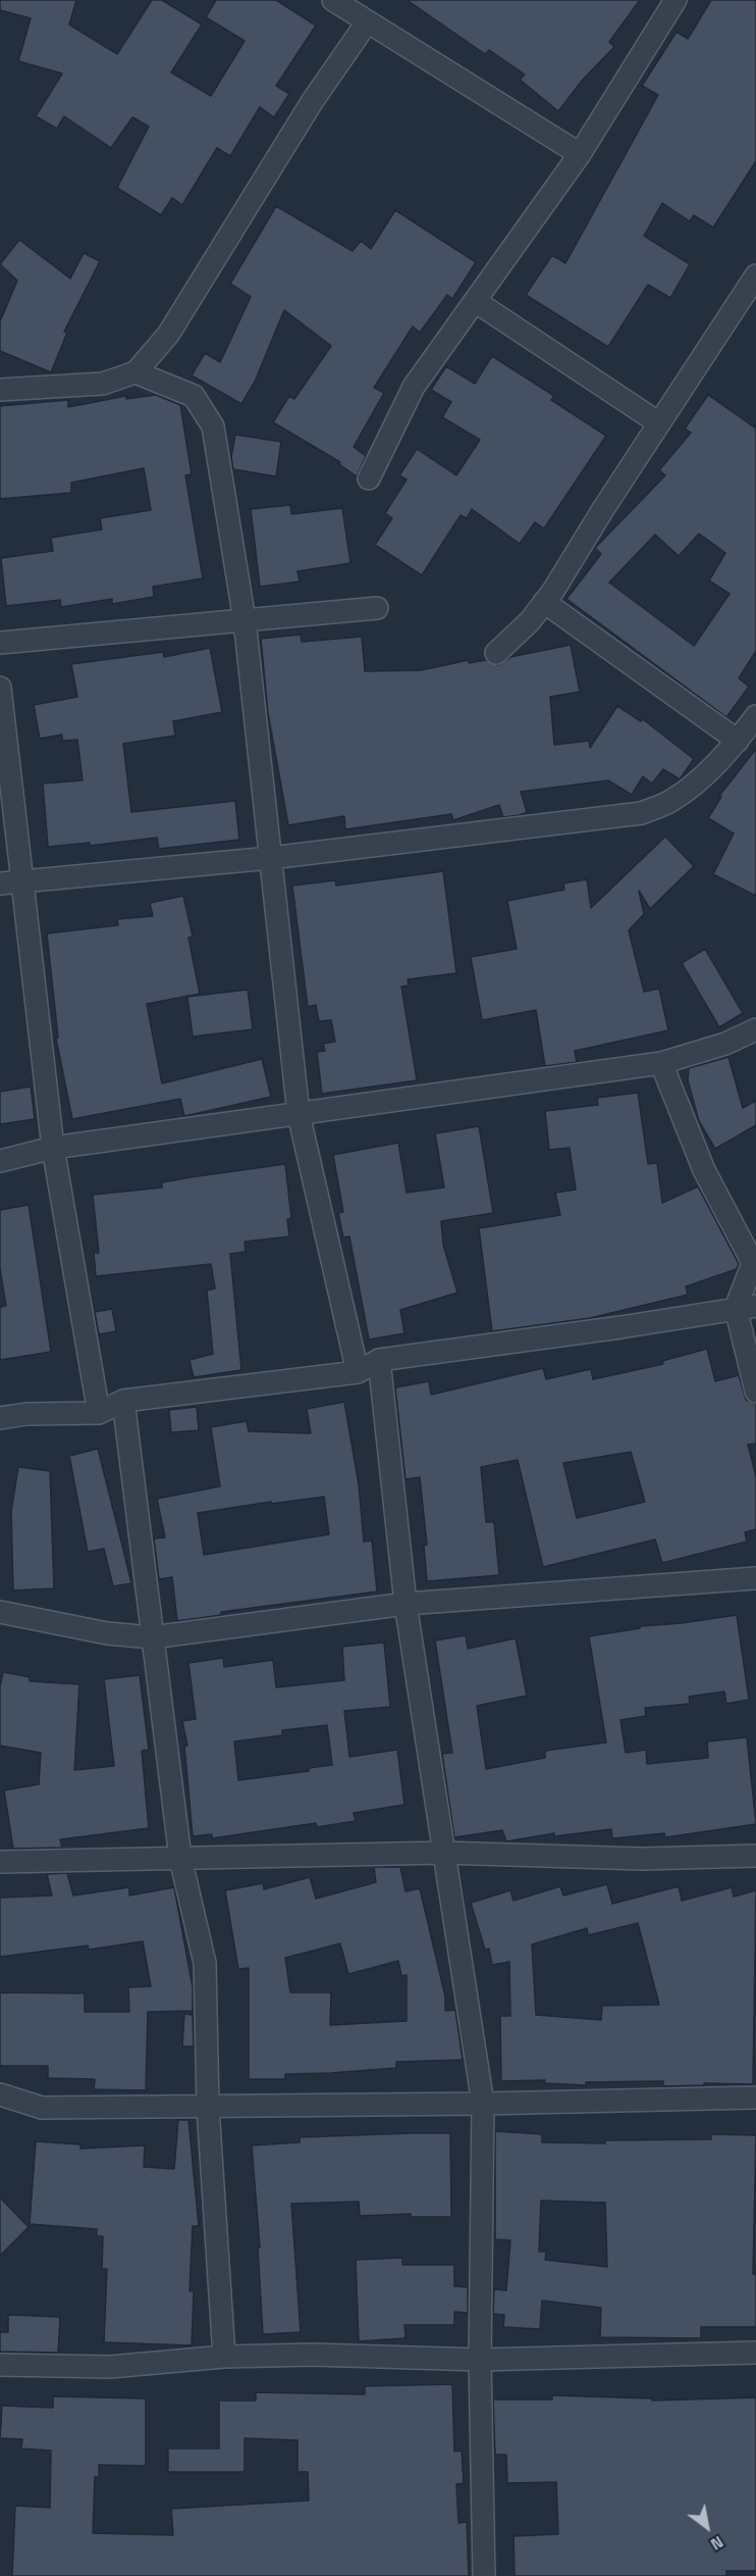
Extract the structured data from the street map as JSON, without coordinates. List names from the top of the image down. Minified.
{"north":"bottom right"}
